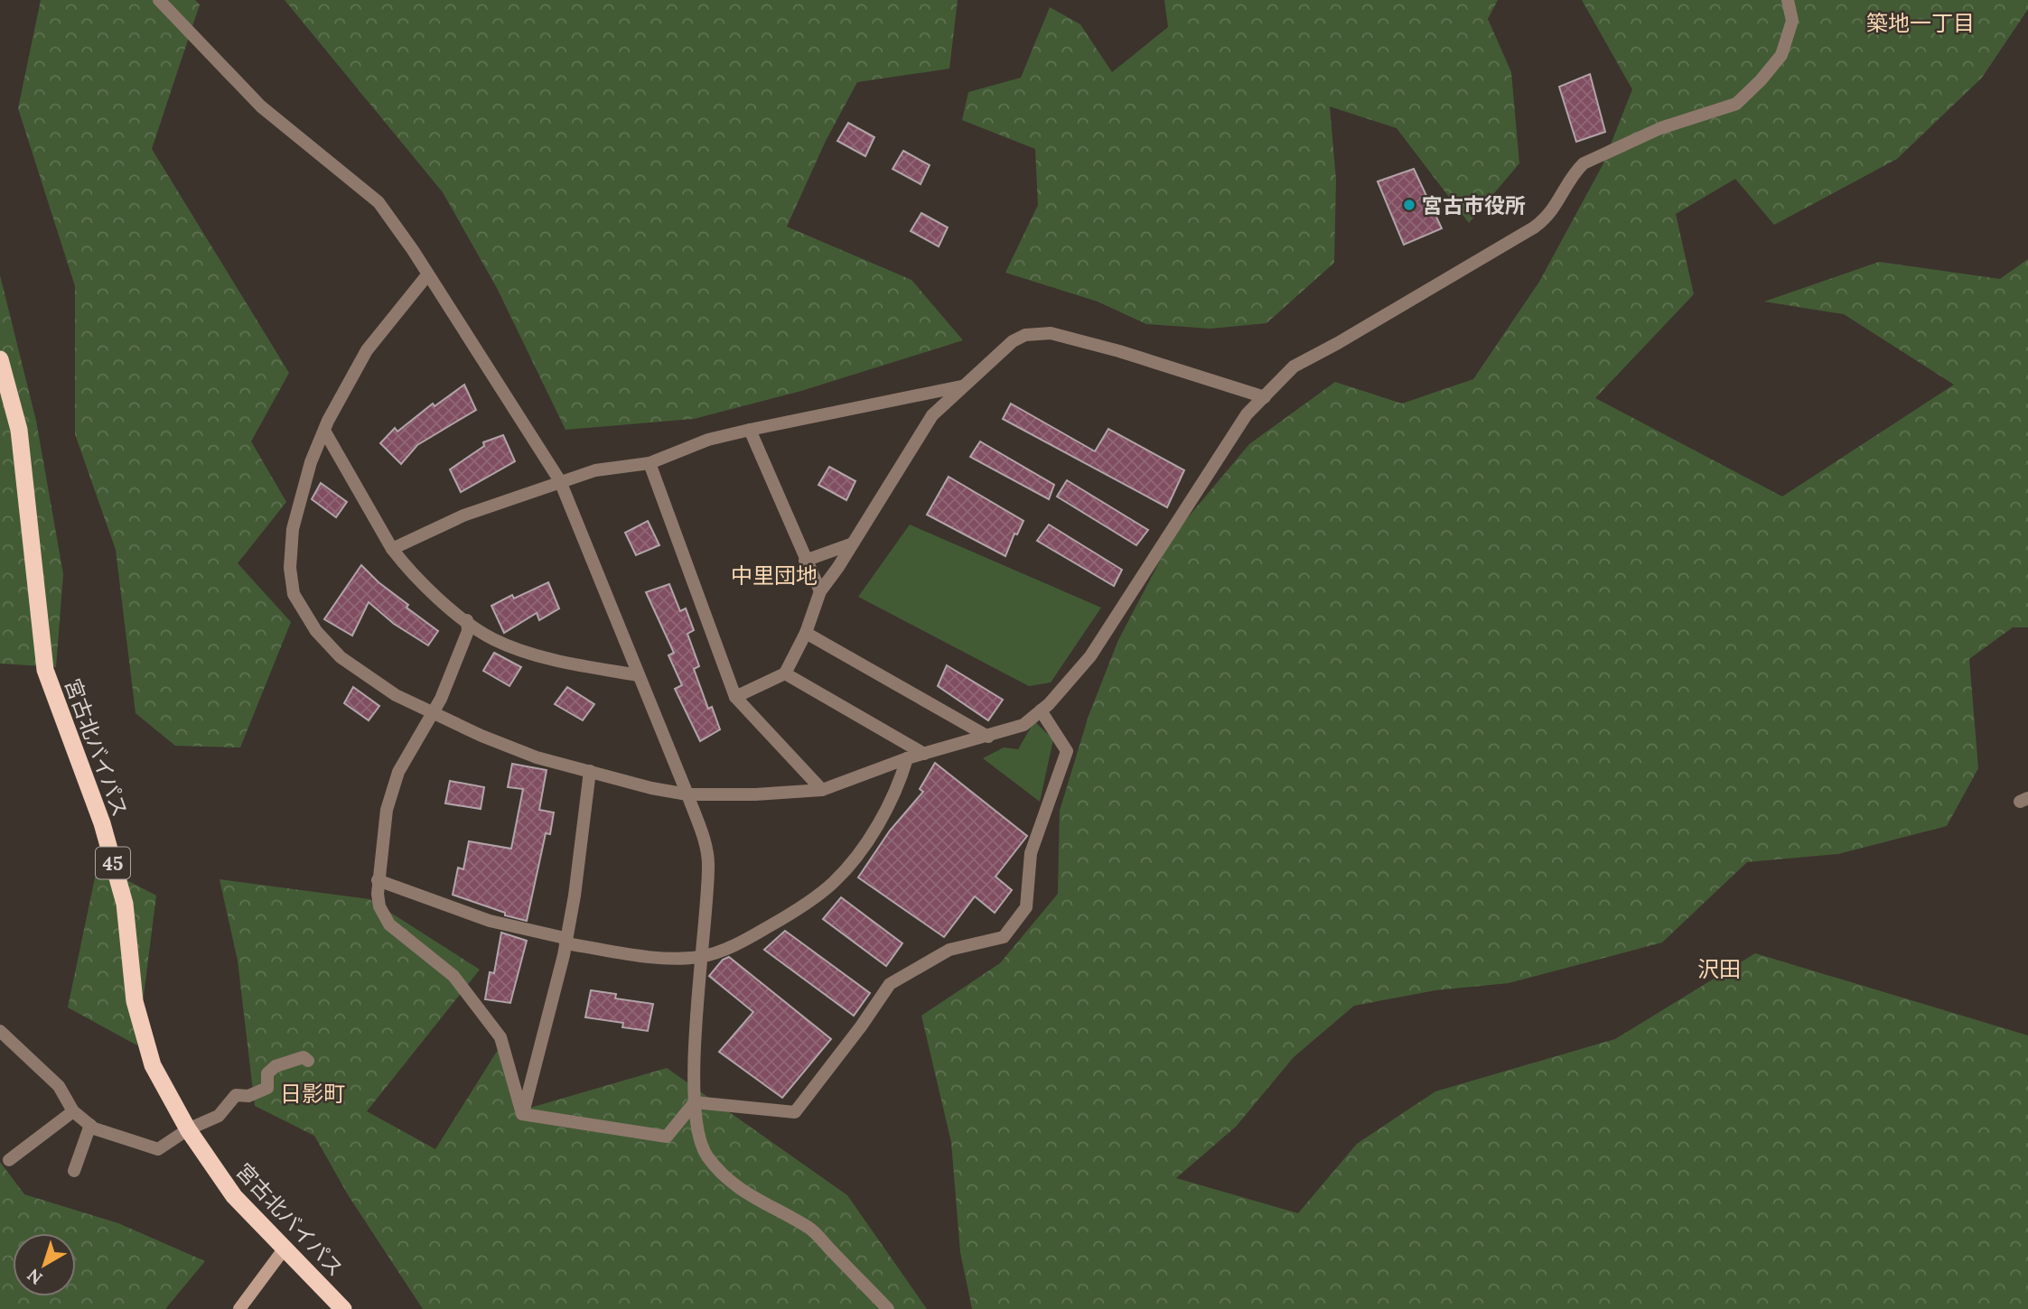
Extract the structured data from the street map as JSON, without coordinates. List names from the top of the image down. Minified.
{"streets":{"highway":["宮古北バイパス","45"]},"districts":["築地一丁目","中里団地","沢田","日影町"],"places":["宮古市役所"],"north":"bottom left"}
